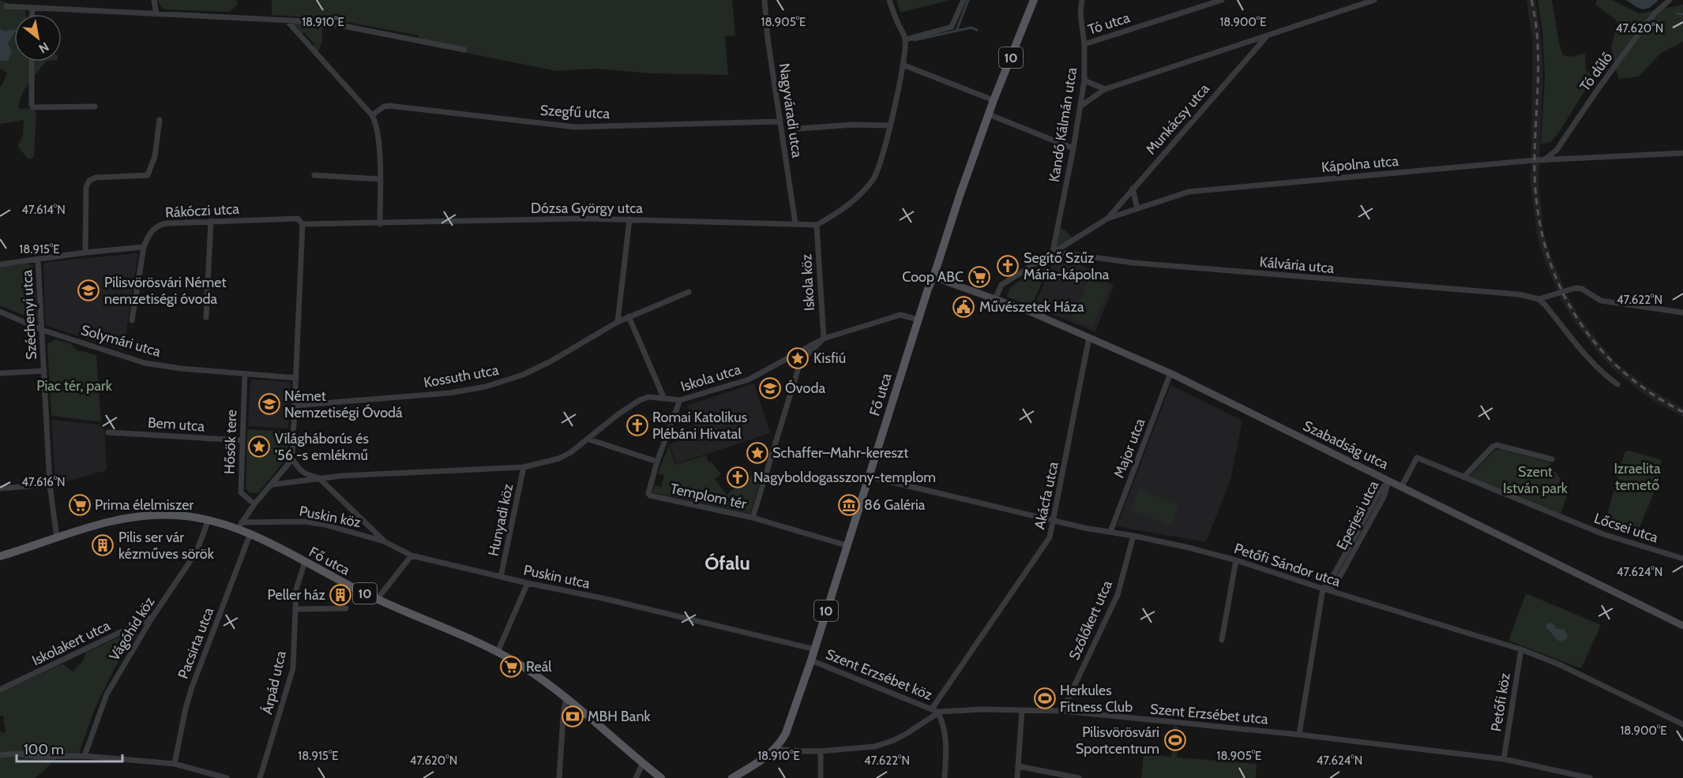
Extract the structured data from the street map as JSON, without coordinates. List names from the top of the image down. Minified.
{"streets":{"main road":["10","Fő utca"],"street":["Tó utca","Tó dűlő","Nagyváradi utca","Szegfű utca","Munkácsy utca","Kandó Kálmán utca","Kápolna utca","Dózsa György utca","Rákóczi utca","Kálvária utca","Iskola köz","Széchenyi utca","Solymári utca","Kossuth utca","Iskola utca","Bem utca","Hősök tere","Szabadság utca","Major utca","Akácfa utca","Templom tér","Eperjesi utca","Puskin köz","Hunyadi köz","Lőcsei utca","Petőfi Sándor utca","Puskin utca","Szőlőkert utca","Vágóhíd köz","Iskolakert utca","Pacsirta utca","Szent Erzsébet köz","Árpád utca","Petőfi köz","Szent Erzsébet utca"]},"crossings":[["Tó utca","Kandó Kálmán utca"],["Tó dűlő","Kápolna utca"],["Nagyváradi utca","Szegfű utca"],["Nagyváradi utca","Dózsa György utca"],["Munkácsy utca","Kápolna utca"],["Kandó Kálmán utca","Kápolna utca"],["Kandó Kálmán utca","Kálvária utca"],["Kápolna utca","Kálvária utca"],["Kápolna utca","Szabadság utca"],["Dózsa György utca","Rákóczi utca"],["Dózsa György utca","Iskola köz"],["Iskola köz","Iskola utca"],["Iskola köz","Templom tér"],["Széchenyi utca","Solymári utca"],["Széchenyi utca","Fő utca"],["Solymári utca","Hősök tere"],["Iskola utca","Fő utca"],["Iskola utca","Templom tér"],["Iskola utca","Hunyadi köz"],["Iskola utca","Puskin utca"],["Fő utca","Szabadság utca"],["Fő utca","Puskin köz"],["Fő utca","Petőfi Sándor utca"],["Fő utca","Puskin utca"],["Fő utca","Vágóhíd köz"],["Fő utca","Pacsirta utca"],["Fő utca","Szent Erzsébet köz"],["Fő utca","Árpád utca"],["Bem utca","Hősök tere"],["Szabadság utca","Major utca"],["Szabadság utca","Akácfa utca"],["Szabadság utca","Eperjesi utca"],["Major utca","Petőfi Sándor utca"],["Akácfa utca","Petőfi Sándor utca"],["Akácfa utca","Szent Erzsébet köz"],["Eperjesi utca","Petőfi Sándor utca"],["Puskin köz","Puskin utca"],["Hunyadi köz","Puskin utca"],["Petőfi Sándor utca","Szőlőkert utca"],["Petőfi Sándor utca","Petőfi köz"],["Szőlőkert utca","Szent Erzsébet utca"],["Vágóhíd köz","Iskolakert utca"],["Szent Erzsébet köz","Szent Erzsébet utca"],["Petőfi köz","Szent Erzsébet utca"]],"districts":["Ófalu"],"parks":["Piac tér, park","Izraelita temető","Szent István park"],"places":{"church":["Segítő Szűz Mária-kápolna","Romai Katolikus Plébáni Hivatal","Nagyboldogasszony-templom"],"supermarket":["Coop ABC","Prima élelmiszer","Reál"],"school or university":["Pilisvörösvári Német nemzetiségi óvoda","Óvoda","Német Nemzetiségi Óvodá"],"public building":["Művészetek Háza"],"place":["Kisfiú","Világháborús és '56 -s emlékmű","Schaffer–Mahr-kereszt"],"museum":["86 Galéria"],"building":["Pilis ser vár kézműves sörök","Peller ház"],"sports":["Herkules Fitness Club","Pilisvörösvári Sportcentrum"],"bank":["MBH Bank"]},"scale_bar":"100 m","north":"bottom right","coordinates":["18.910°E","18.905°E","18.900°E","47.620°N","47.614°N","18.915°E","47.622°N","47.616°N","47.624°N"]}
